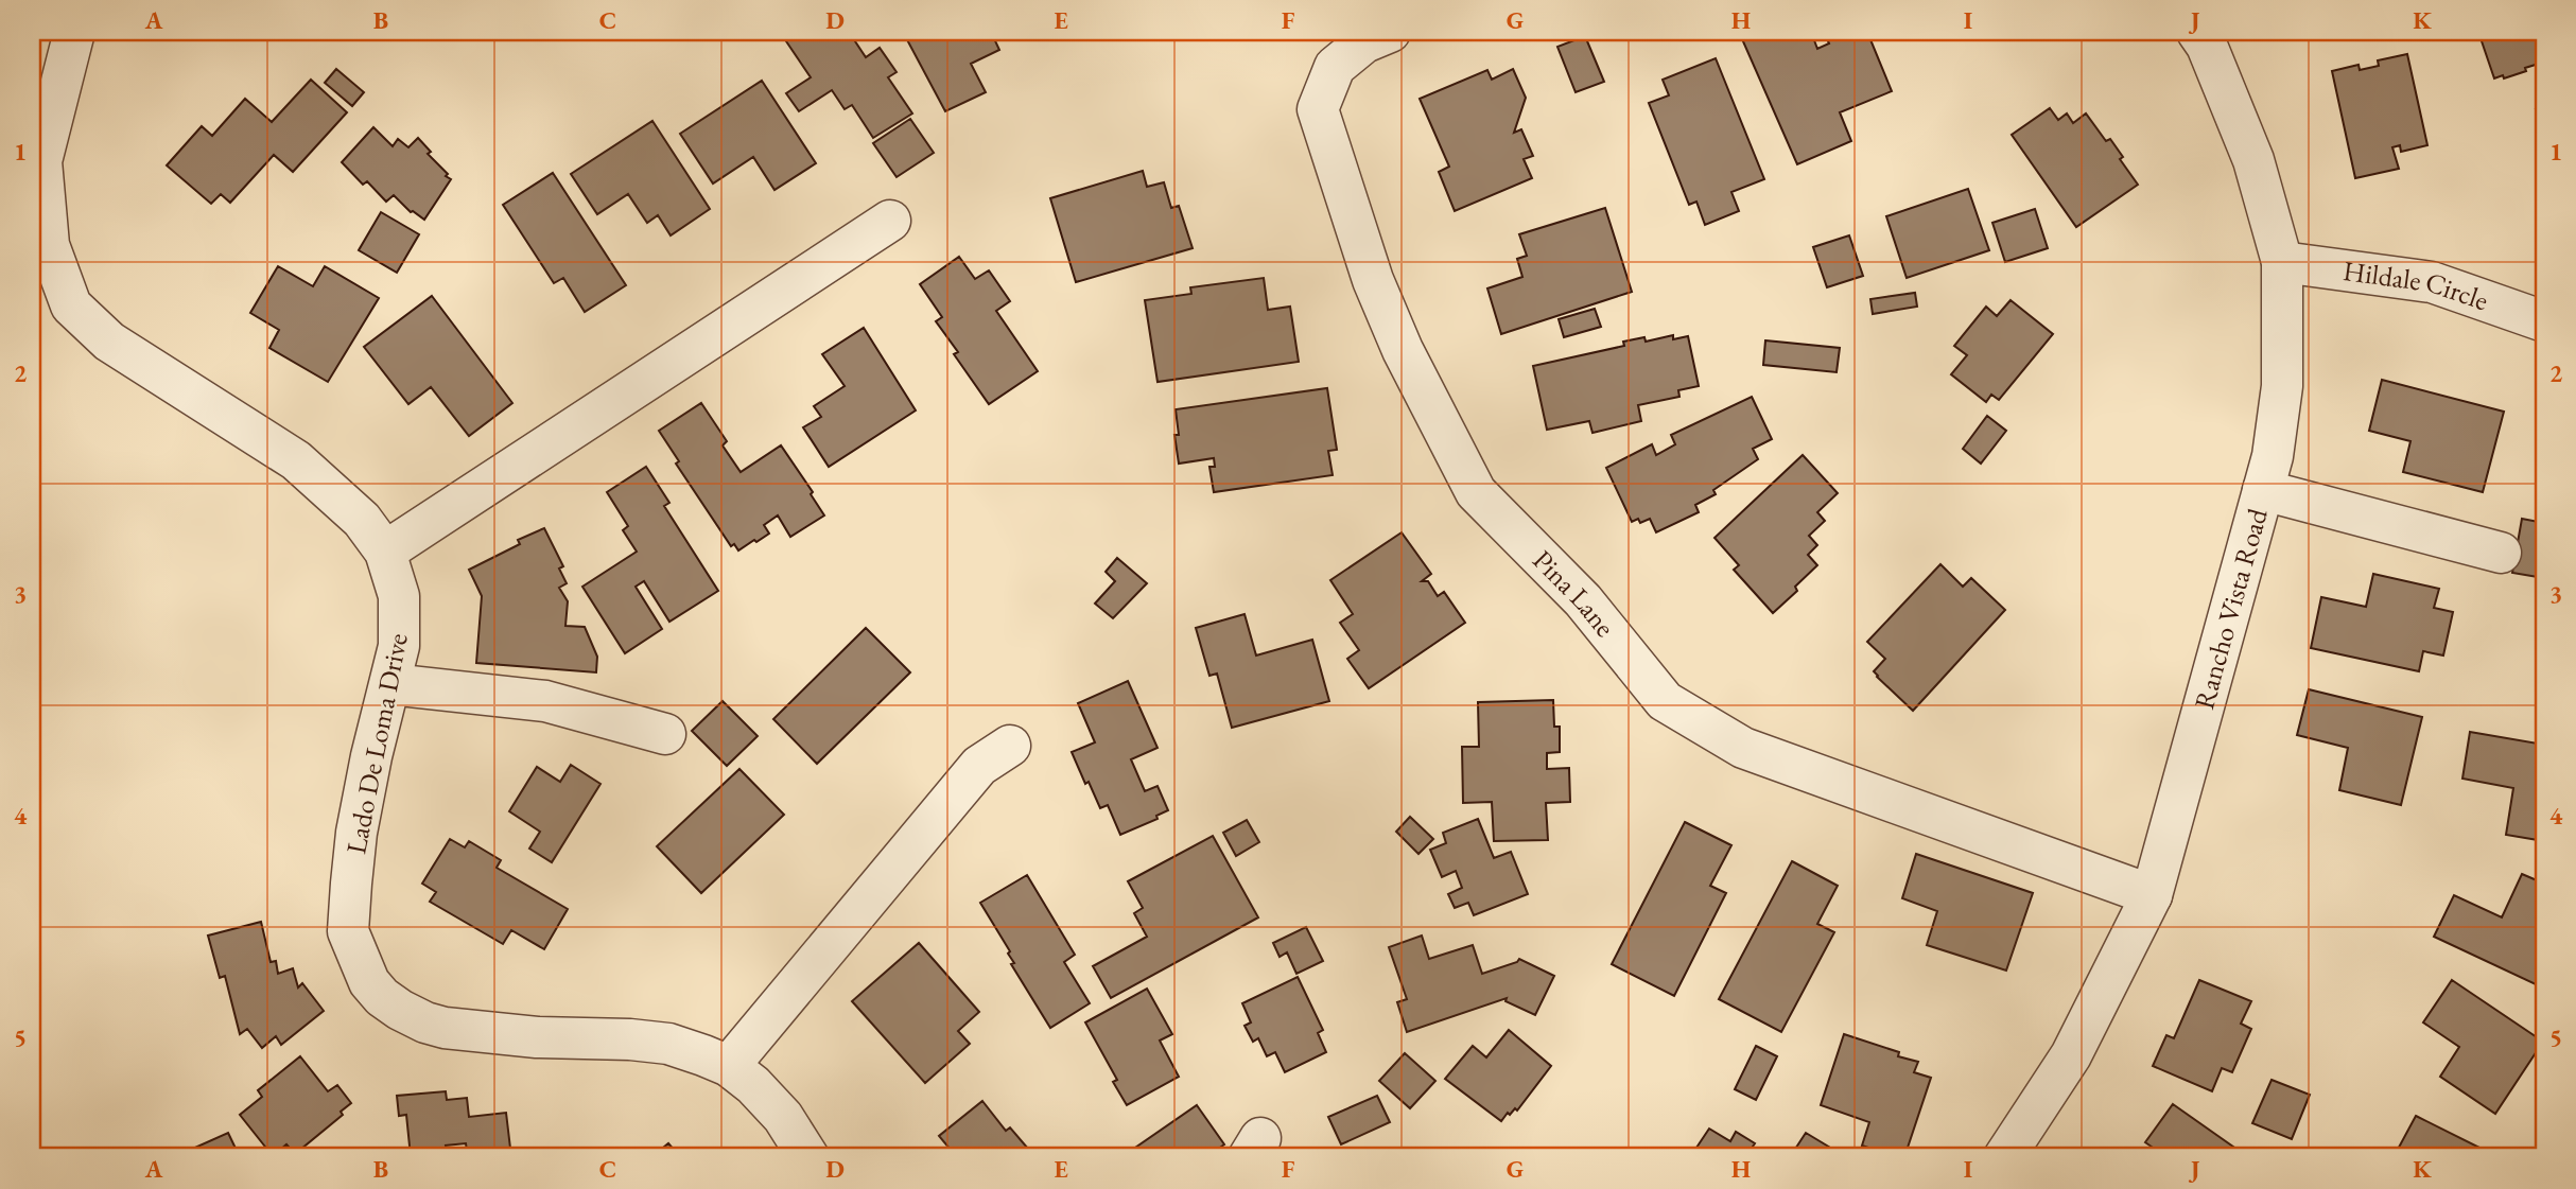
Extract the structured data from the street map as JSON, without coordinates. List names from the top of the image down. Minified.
{"streets":{"street":["Hildale Circle","Pina Lane","Rancho Vista Road","Lado De Loma Drive"]},"crossings":[["Hildale Circle","Rancho Vista Road"],["Pina Lane","Rancho Vista Road"]],"grid":{"columns":["A","B","C","D","E","F","G","H","I","J","K"],"rows":["1","2","3","4","5"]}}
